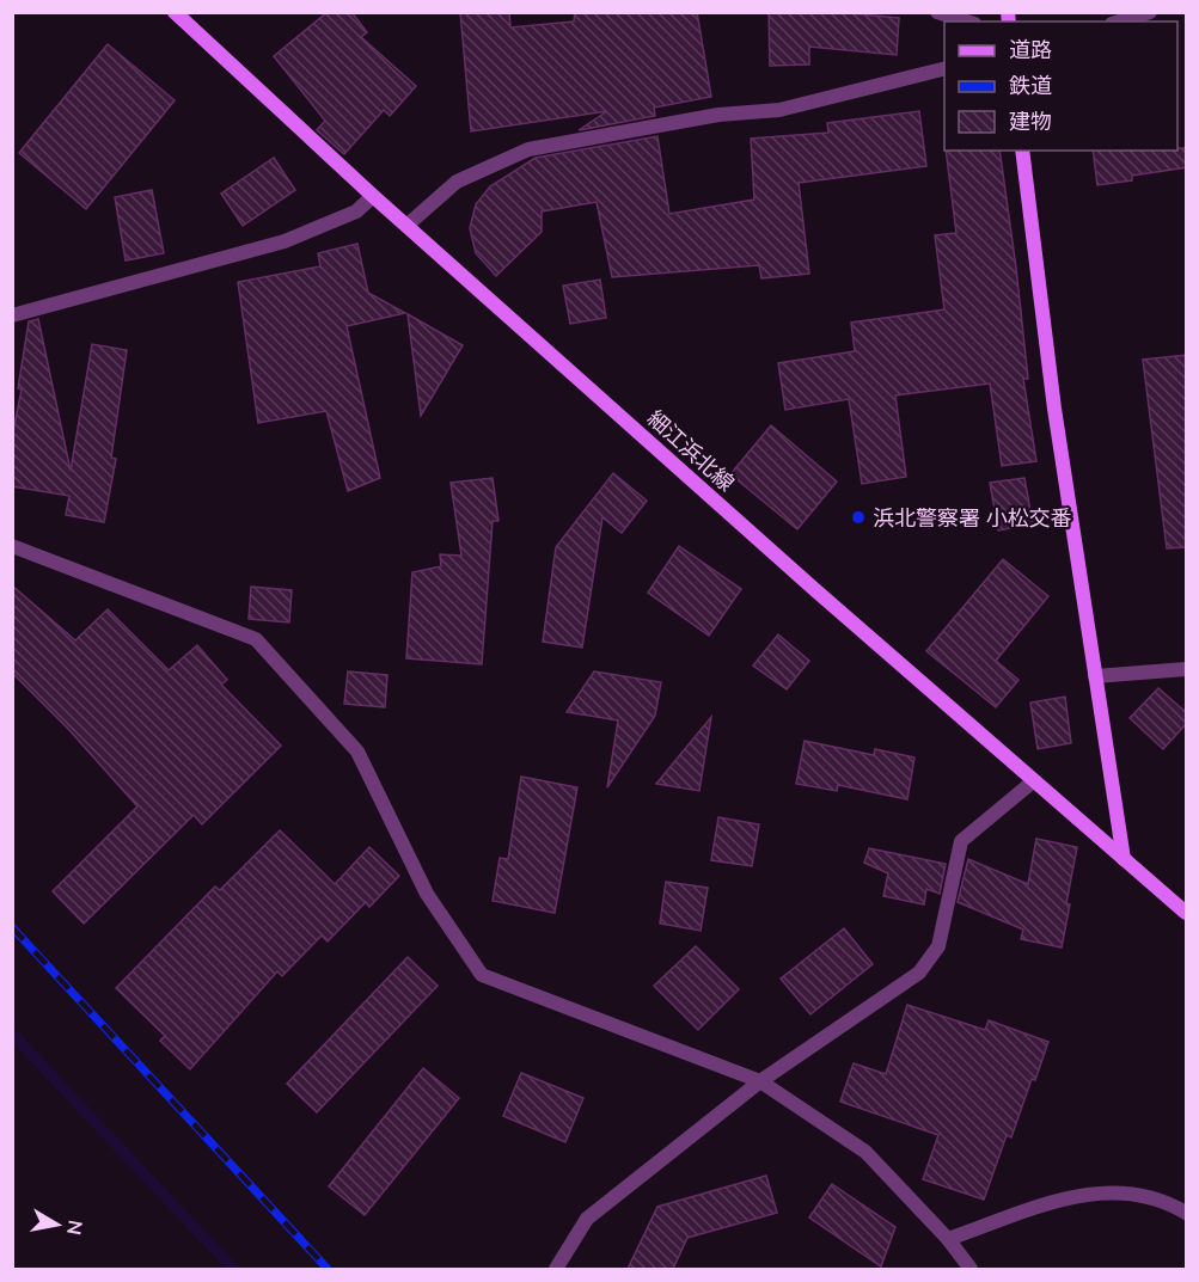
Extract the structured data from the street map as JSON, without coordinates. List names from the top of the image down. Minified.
{"streets":{"main road":["細江浜北線"]},"places":["浜北警察署 小松交番"],"legend":["道路","鉄道","建物"],"north":"right"}
